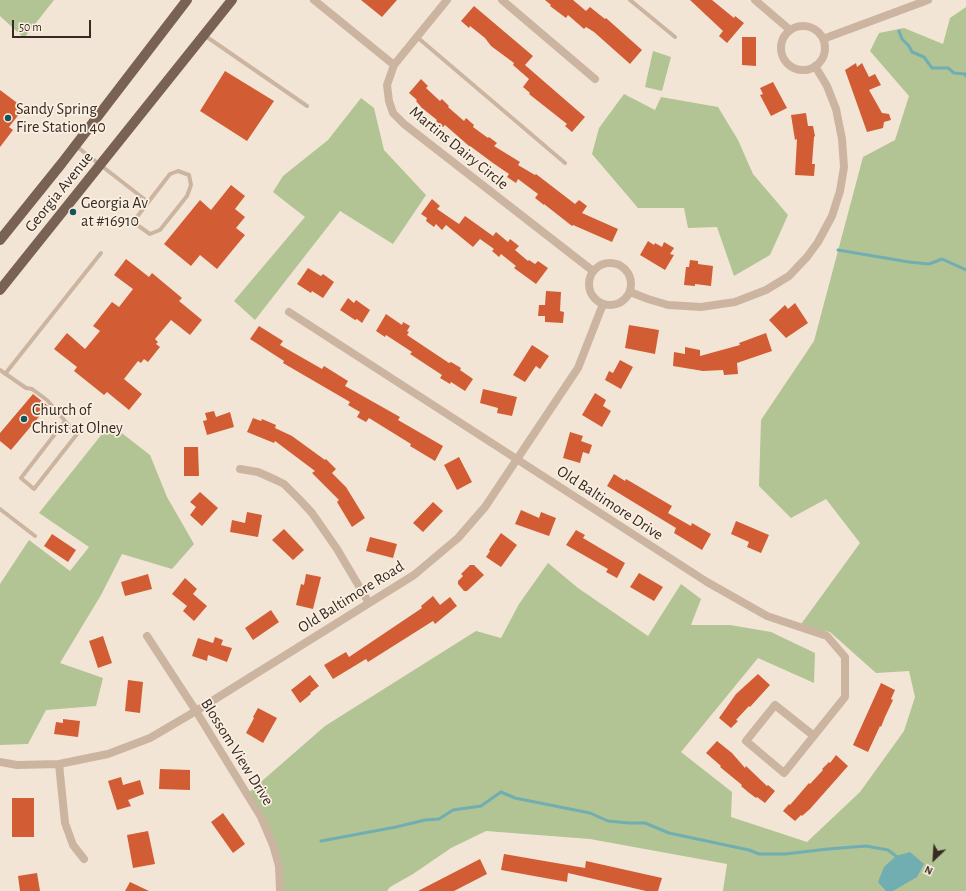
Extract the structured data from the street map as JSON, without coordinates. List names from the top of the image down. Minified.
{"streets":{"main road":["Georgia Avenue"],"street":["Martins Dairy Circle","Old Baltimore Drive","Old Baltimore Road","Blossom View Drive"]},"crossings":[["Martins Dairy Circle","Old Baltimore Road"],["Old Baltimore Drive","Old Baltimore Road"],["Old Baltimore Road","Blossom View Drive"]],"places":["Sandy Spring Fire Station 40","Georgia Av at #16910","Church of Christ at Olney"],"scale_bar":"50 m","north":"bottom left"}
